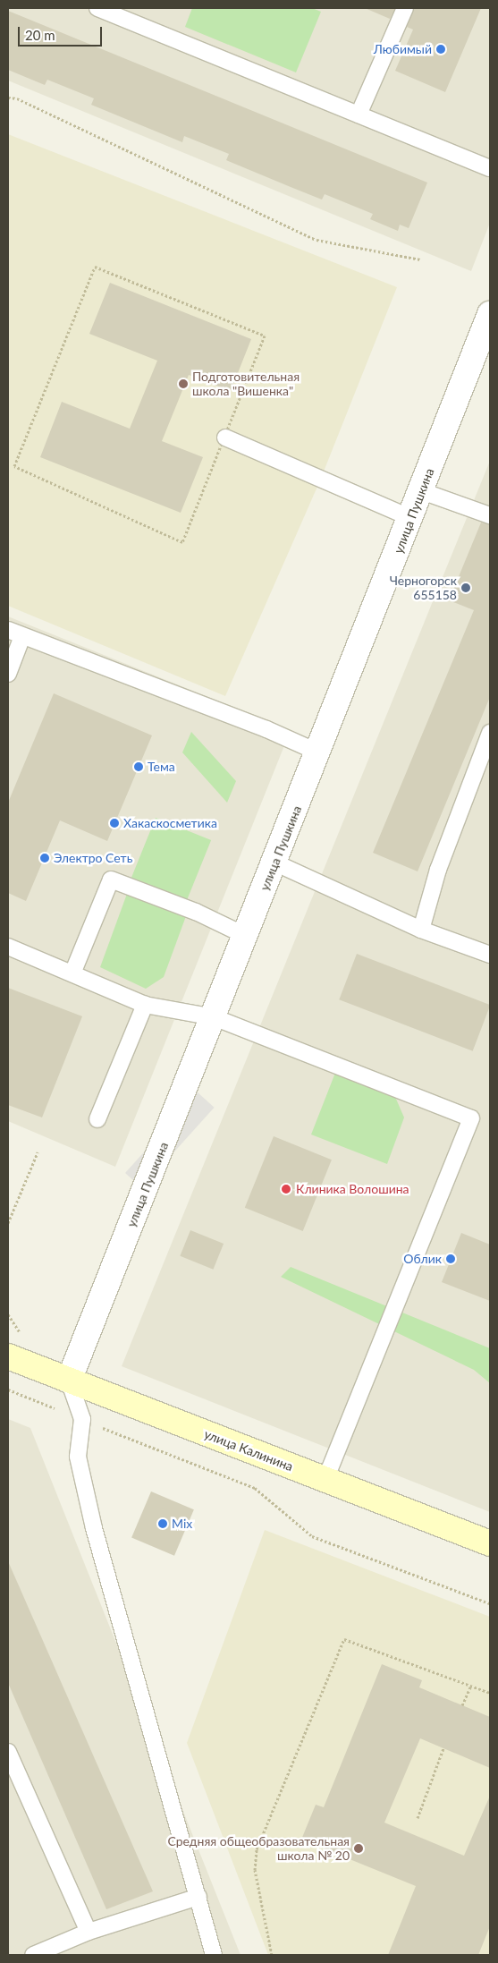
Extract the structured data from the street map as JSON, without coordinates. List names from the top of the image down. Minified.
{"streets":{"main road":["улица Калинина"],"street":["улица Пушкина"]},"crossings":[["улица Пушкина","улица Калинина"]],"places":["Любимый","Подготовительная школа \"Вишенка\"","Черногорск 655158","Тема","Хакаскосметика","Электро Сеть","Клиника Волошина","Облик","Mix","Средняя общеобразовательная школа № 20"],"scale_bar":"20 m"}
